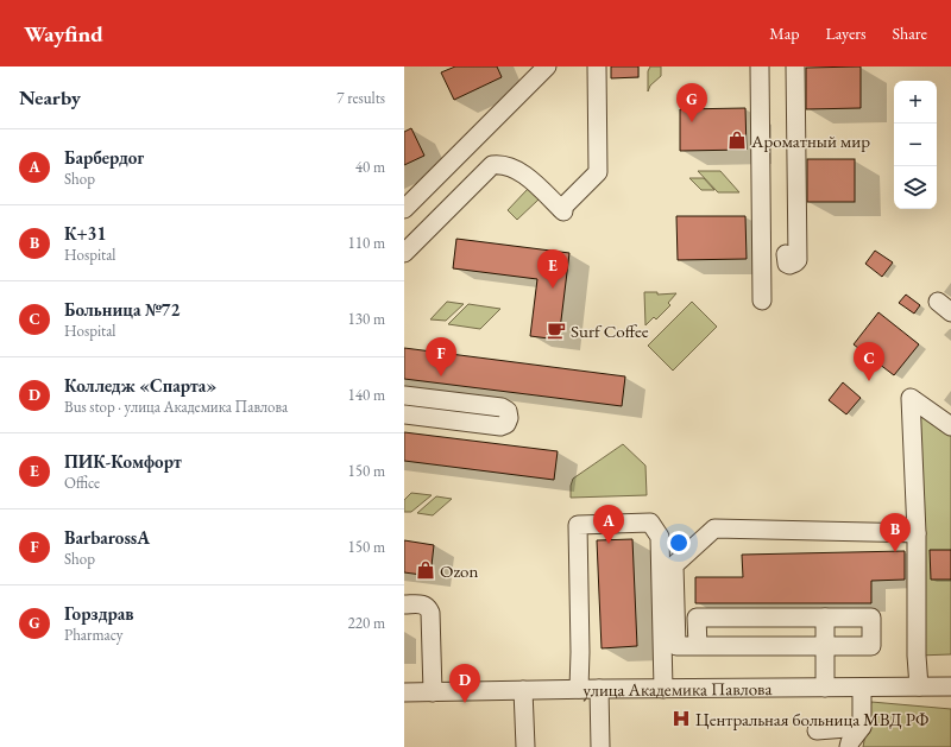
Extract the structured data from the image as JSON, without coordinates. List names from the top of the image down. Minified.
{"streets":{"street":["улица Академика Павлова"]},"places":{"shop":["Ароматный мир","Ozon"],"cafe":["Surf Coffee"],"hospital":["Центральная больница МВД РФ"]},"page":{"header":"Wayfind","nav":["Map","Layers","Share"],"heading":["Nearby","7 results"],"map_buttons":["+","−"],"pins":["G","E","F","C","A","B","D"],"list":[{"mark":"A","name":"Барбердог","note":"Shop","value":"40 m"},{"mark":"B","name":"К+31","note":"Hospital","value":"110 m"},{"mark":"C","name":"Больница №72","note":"Hospital","value":"130 m"},{"mark":"D","name":"Колледж «Спарта»","note":"Bus stop · улица Академика Павлова","value":"140 m"},{"mark":"E","name":"ПИК-Комфорт","note":"Office","value":"150 m"},{"mark":"F","name":"BarbarossA","note":"Shop","value":"150 m"},{"mark":"G","name":"Горздрав","note":"Pharmacy","value":"220 m"}]}}
